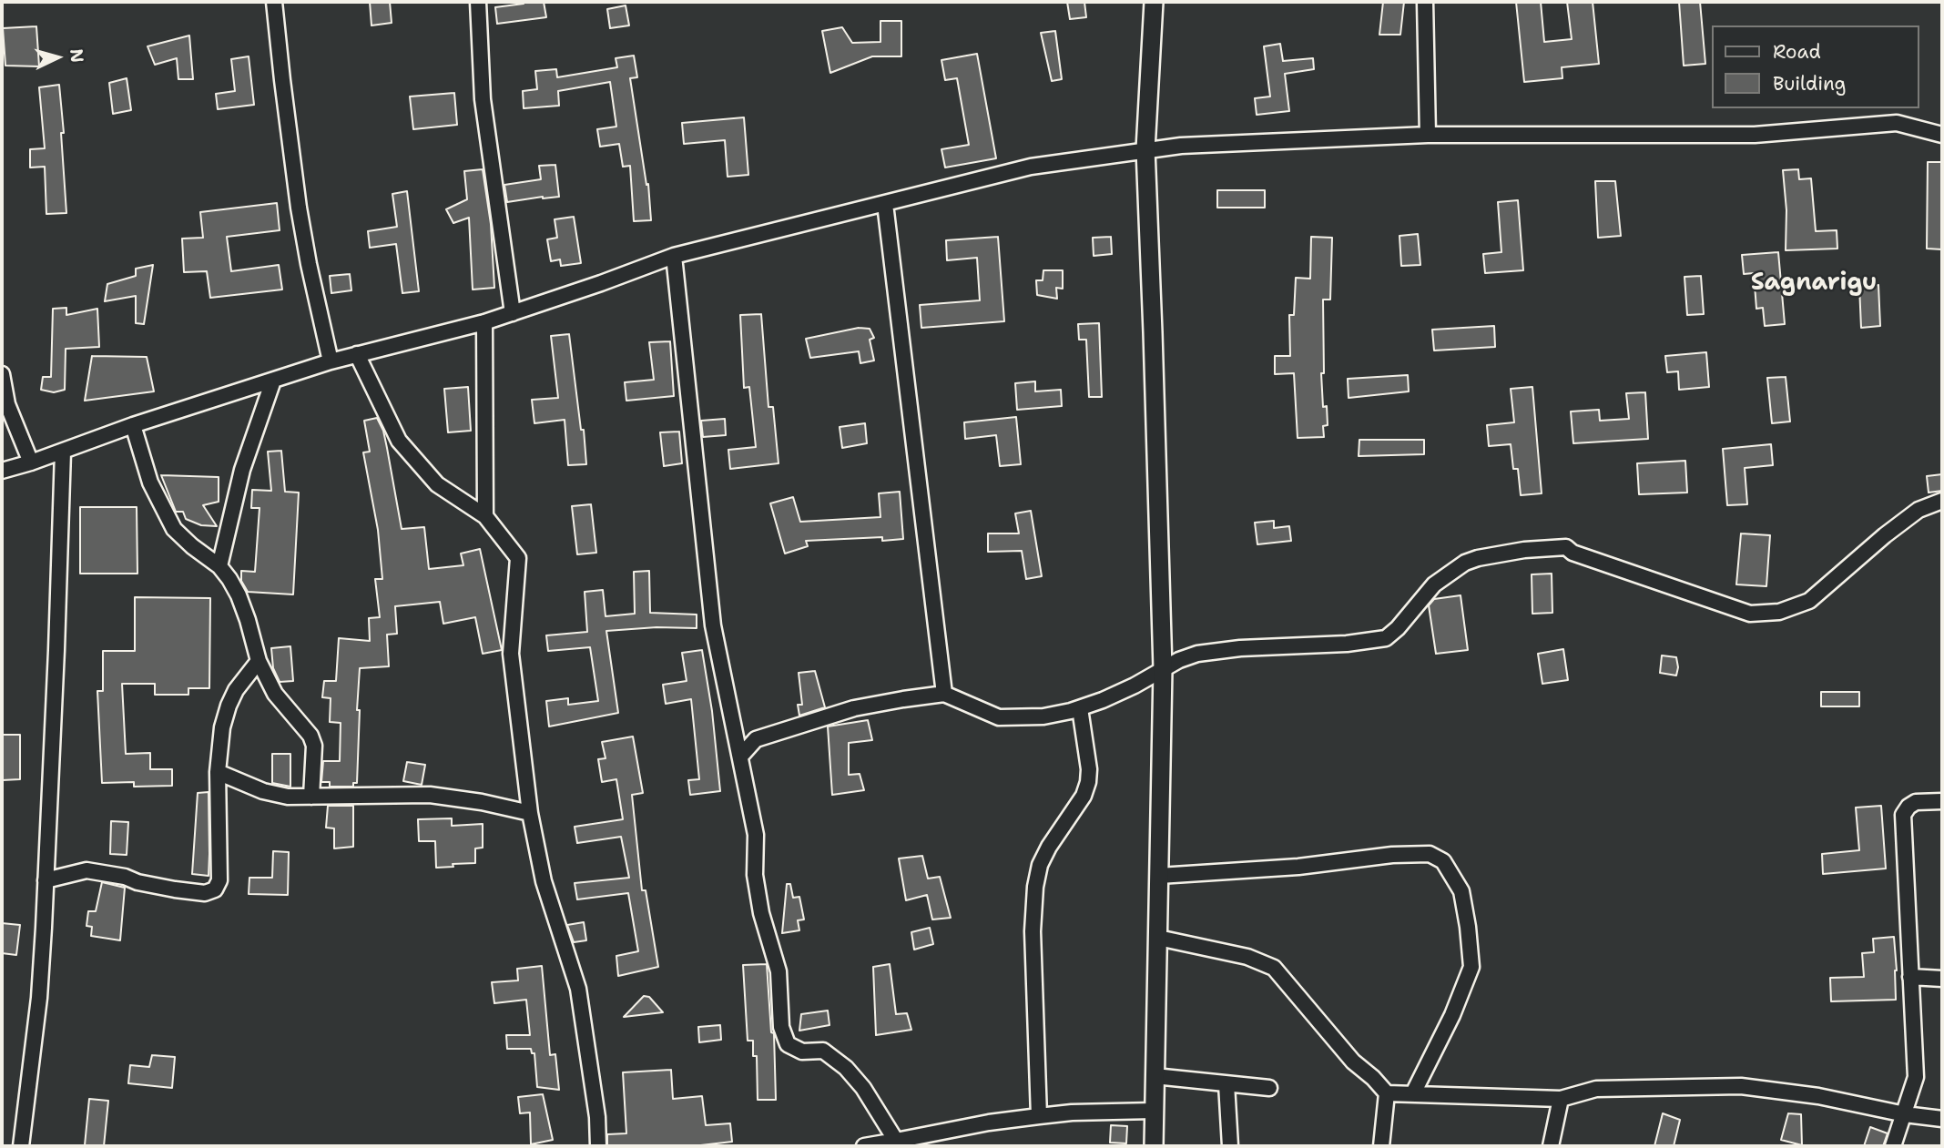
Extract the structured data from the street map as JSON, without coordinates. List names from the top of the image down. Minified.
{"districts":["Sagnarigu"],"legend":["Road","Building"],"north":"right"}
